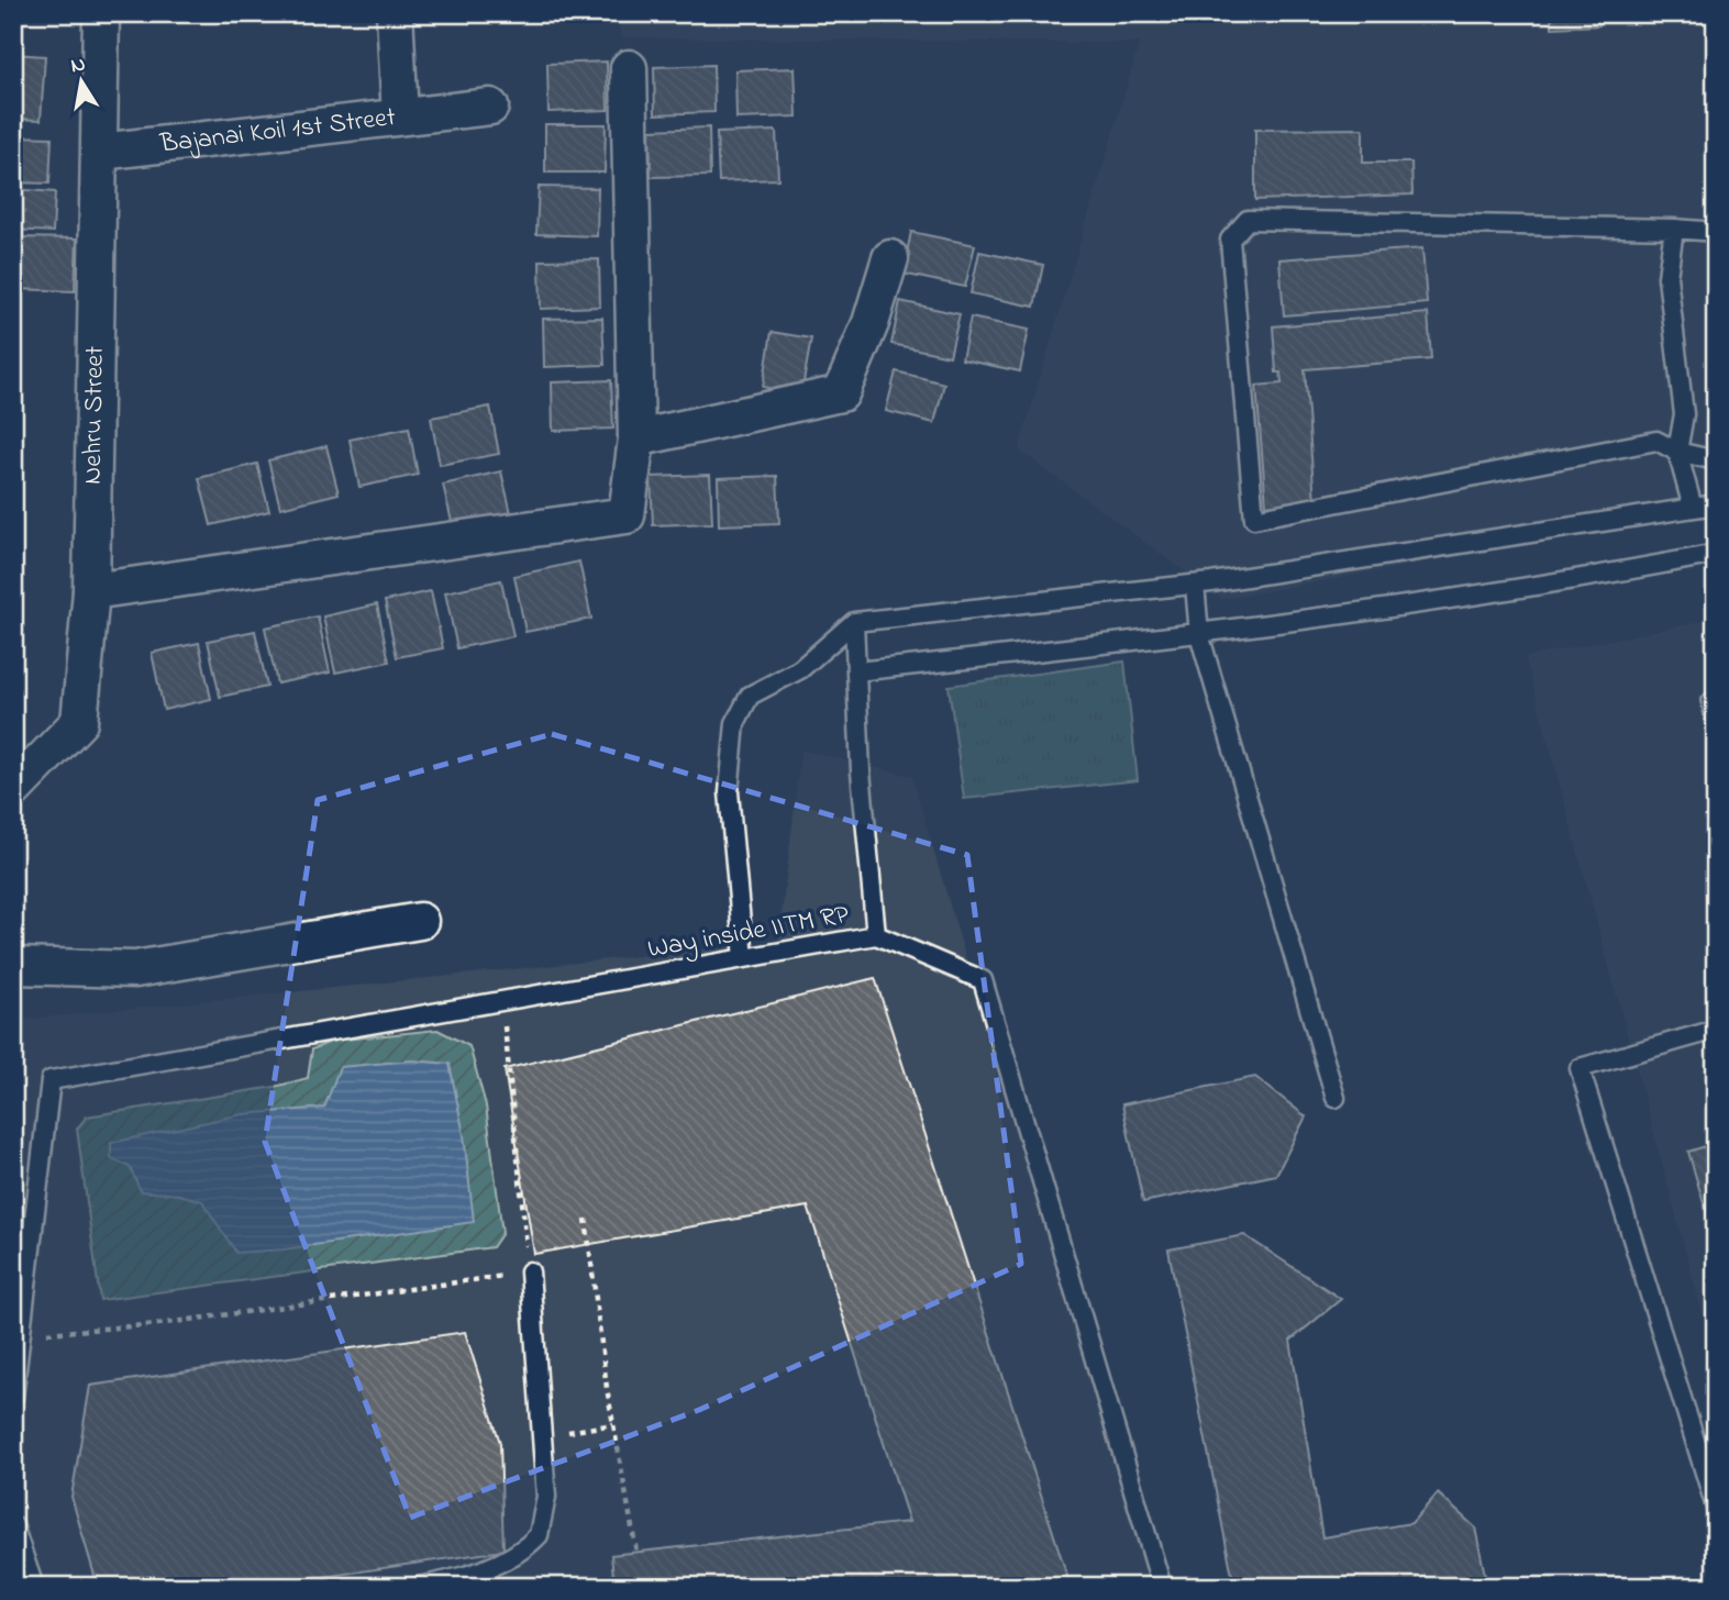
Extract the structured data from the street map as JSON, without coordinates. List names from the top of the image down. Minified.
{"streets":{"street":["Bajanai Koil 1st Street","Nehru Street"],"lane":["Way inside IITM RP"]},"crossings":[["Bajanai Koil 1st Street","Nehru Street"]],"north":"top"}
